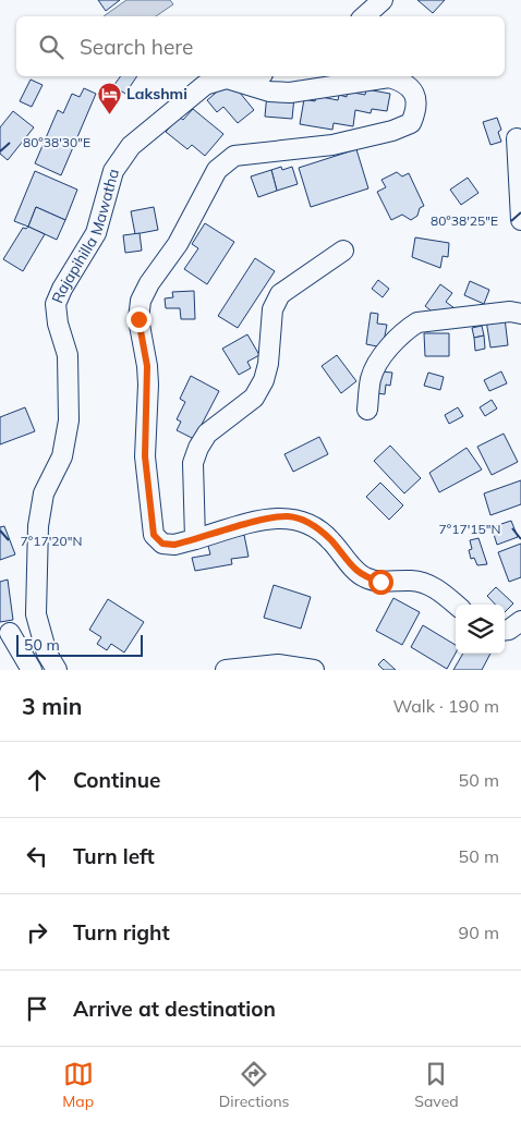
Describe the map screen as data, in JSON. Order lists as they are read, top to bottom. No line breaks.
{"streets":{"street":["Rajapihilla Mawatha"]},"places":{"hotel":["Lakshmi"]},"scale_bar":"50 m","page":{"search":"Search here","scale":"50 m","heading":["3 min","Walk · 190 m"],"list":[["Continue","50 m"],["Turn left","50 m"],["Turn right","90 m"],"Arrive at destination"],"nav":["Map","Directions","Saved"]},"coordinates":["80°38'30\"E","80°38'25\"E","7°17'15\"N","7°17'20\"N"]}
